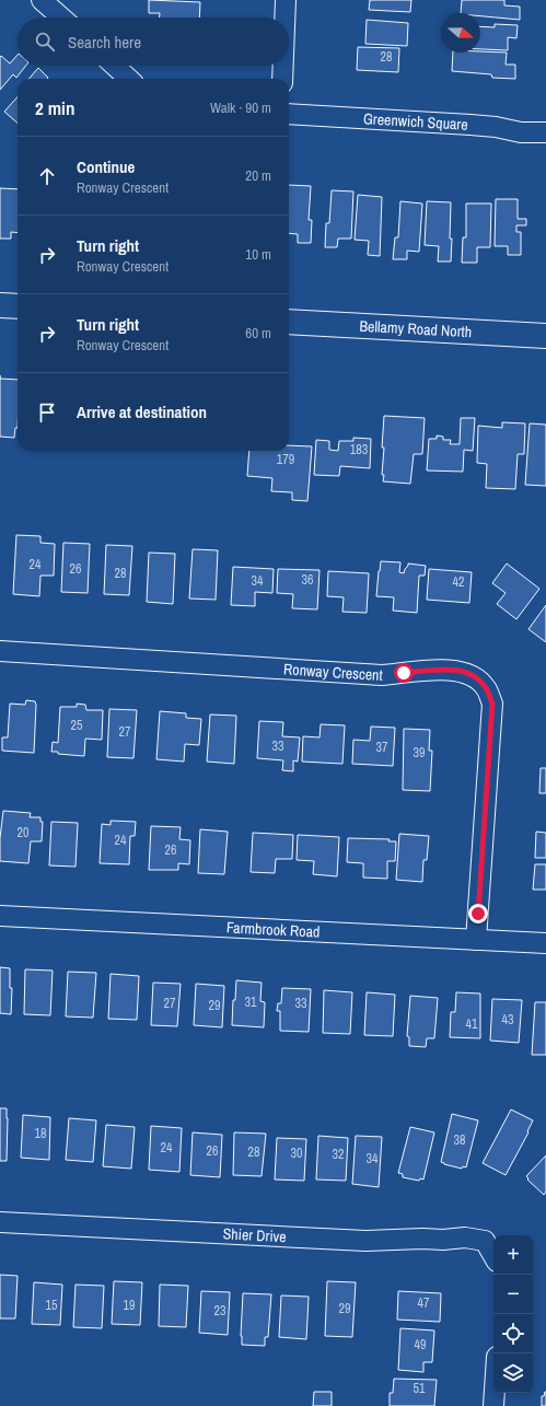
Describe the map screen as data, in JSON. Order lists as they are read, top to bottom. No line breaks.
{"streets":{"street":["Greenwich Square","Bellamy Road North","Ronway Crescent","Farmbrook Road","Shier Drive"]},"crossings":[["Ronway Crescent","Farmbrook Road"]],"house_numbers":["28","183","179","24","26","28","36","34","42","25","27","33","37","39","20","24","26","31","27","33","29","43","41","18","38","24","26","28","30","32","34","47","15","19","29","23","49","51"],"north":"right","page":{"search":"Search here","heading":["2 min","Walk · 90 m"],"list":[["Continue","Ronway Crescent","20 m"],["Turn right","Ronway Crescent","10 m"],["Turn right","Ronway Crescent","60 m"],"Arrive at destination"],"map_buttons":["+","−"]}}
